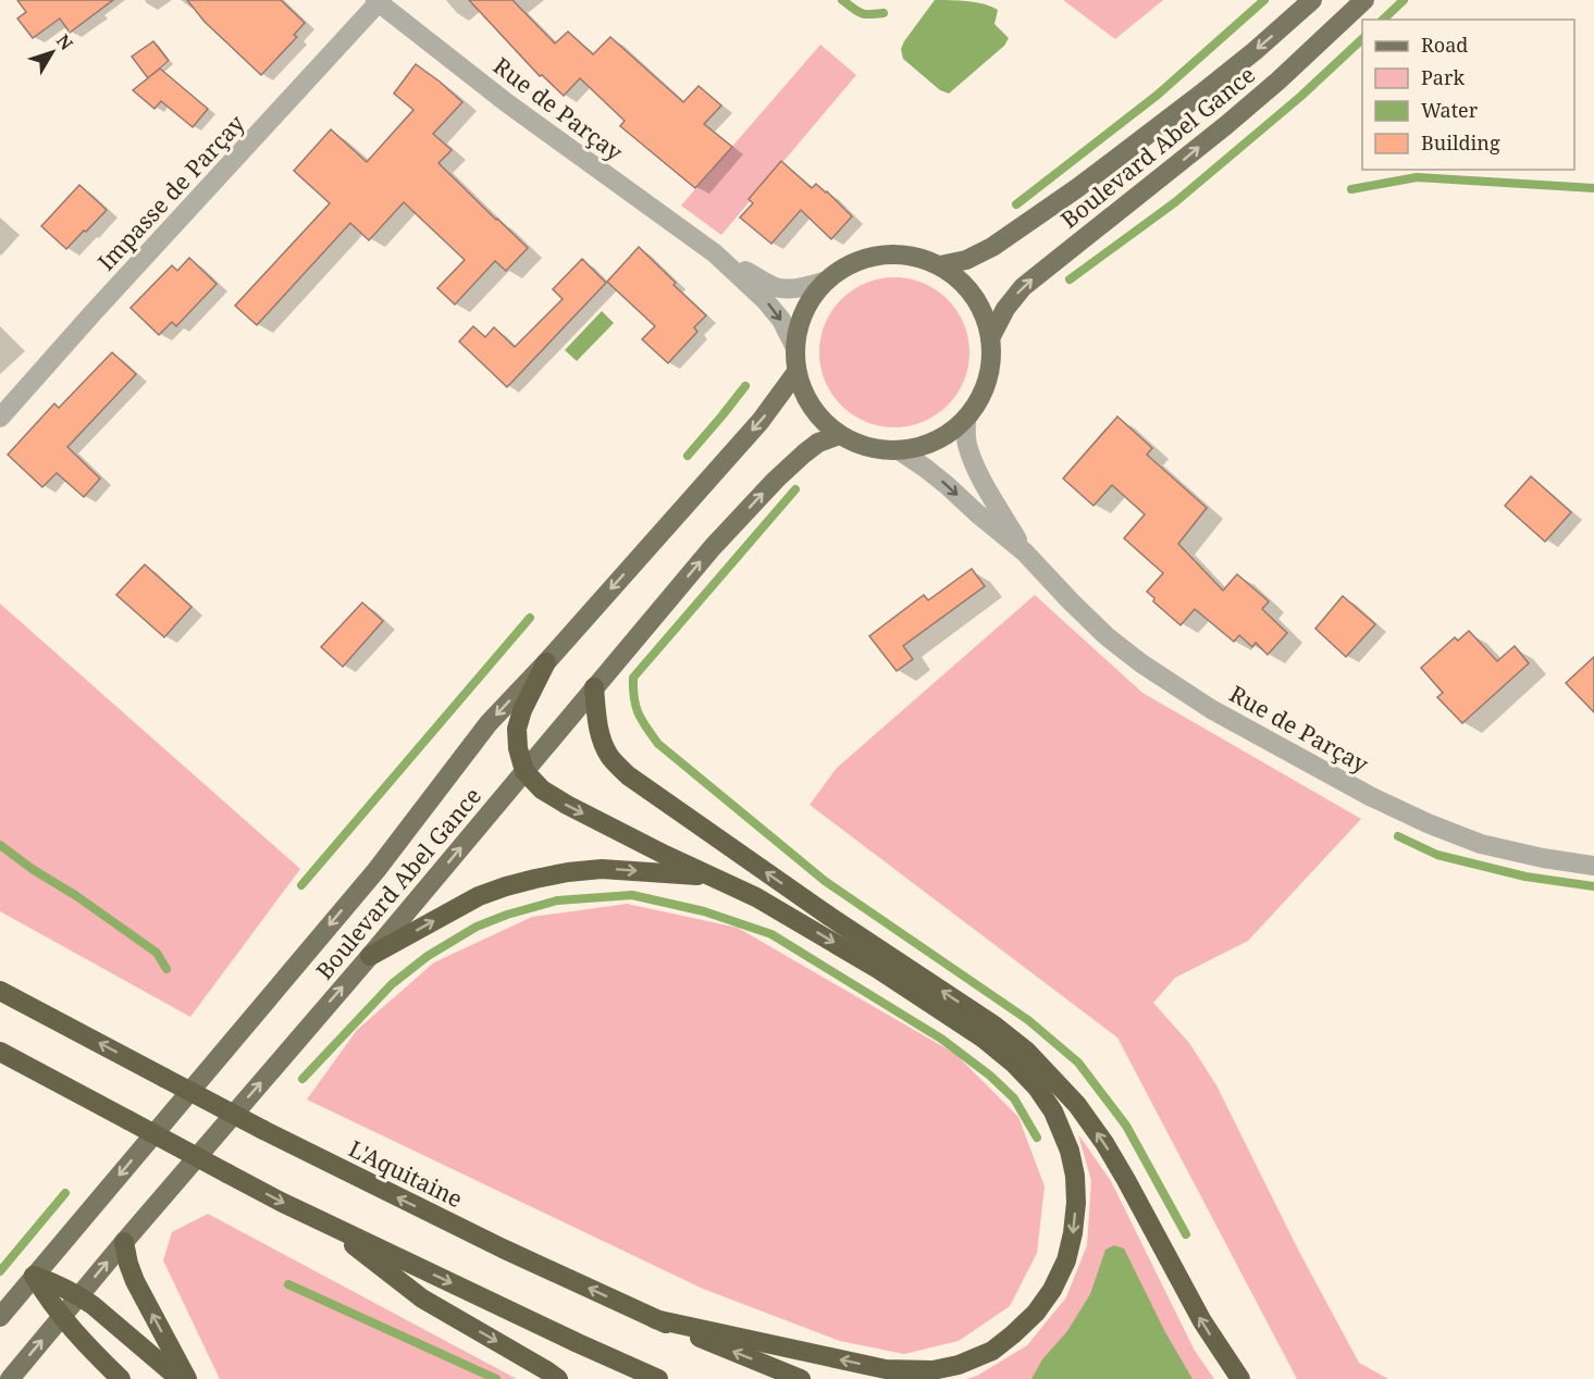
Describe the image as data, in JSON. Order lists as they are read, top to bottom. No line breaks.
{"streets":{"highway":["L'Aquitaine"],"main road":["Boulevard Abel Gance"],"street":["Rue de Parçay","Impasse de Parçay"]},"crossings":[["Rue de Parçay","Boulevard Abel Gance"],["Rue de Parçay","Impasse de Parçay"]],"legend":["Road","Park","Water","Building"],"north":"top right"}
